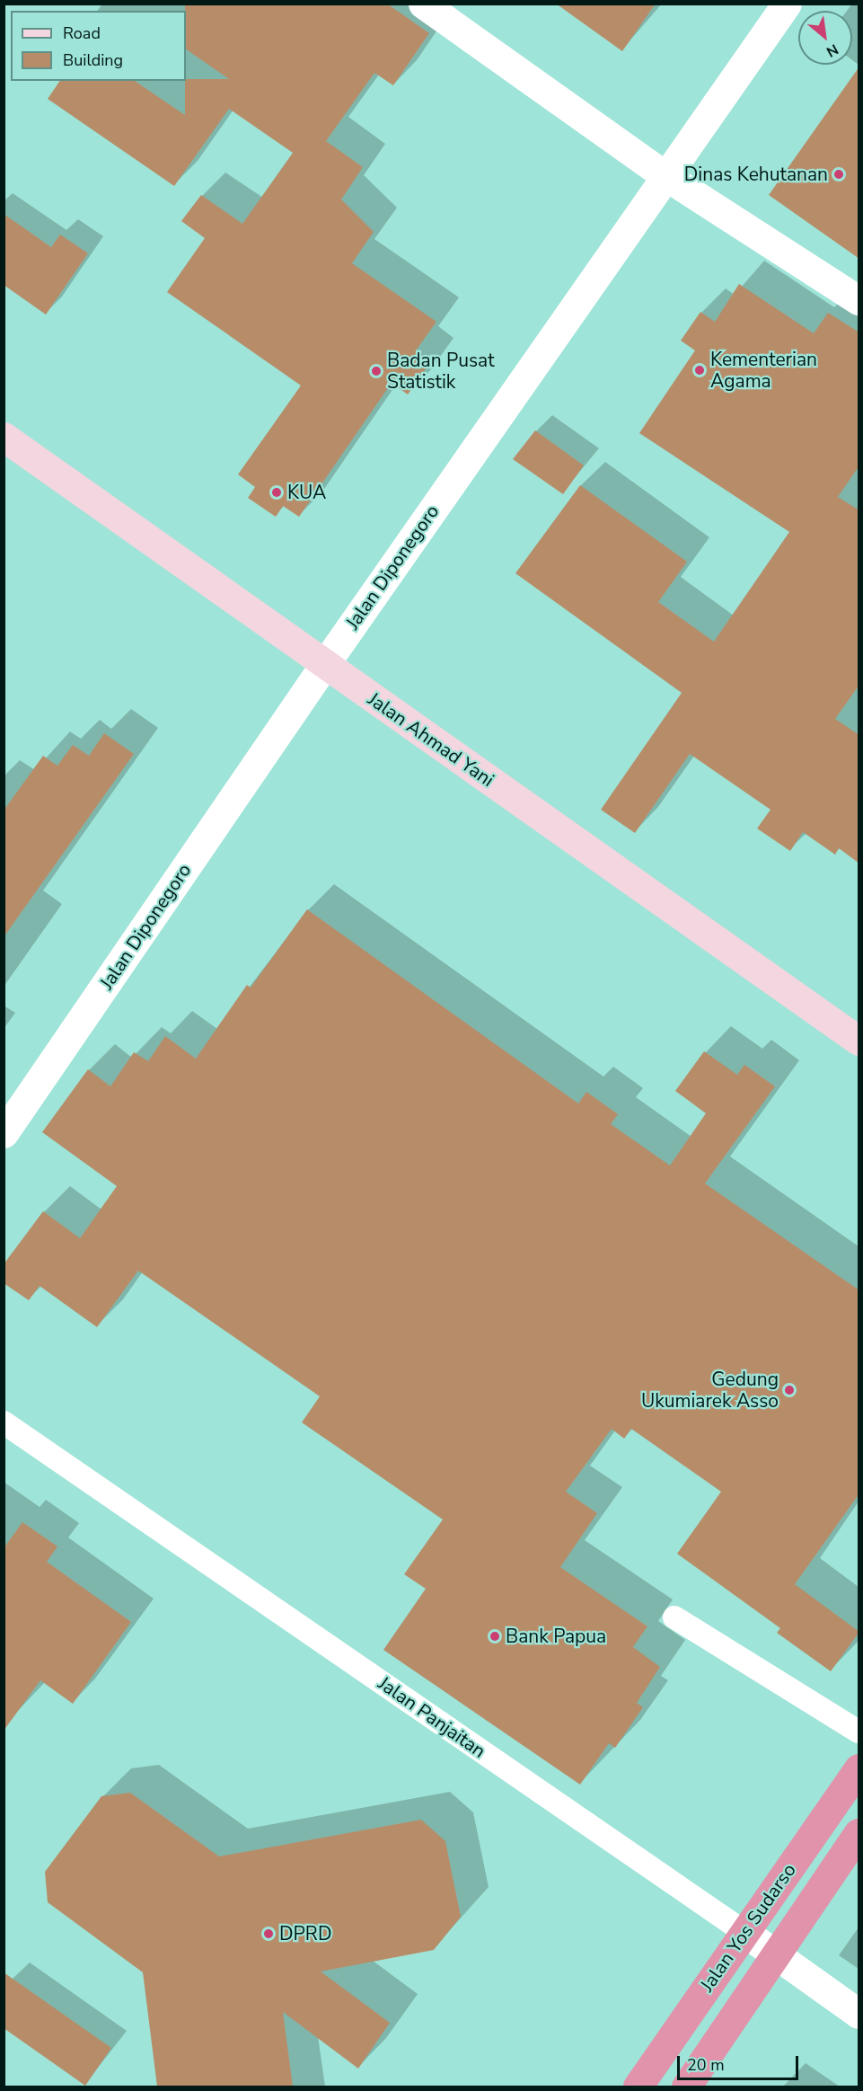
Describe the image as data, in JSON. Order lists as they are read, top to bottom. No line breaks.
{"streets":{"highway":["Jalan Yos Sudarso"],"main road":["Jalan Ahmad Yani"],"street":["Jalan Diponegoro","Jalan Panjaitan"]},"crossings":[["Jalan Diponegoro","Jalan Ahmad Yani"],["Jalan Panjaitan","Jalan Yos Sudarso"]],"places":["Dinas Kehutanan","Kementerian Agama","Badan Pusat Statistik","KUA","Gedung Ukumiarek Asso","Bank Papua","DPRD"],"legend":["Road","Building"],"scale_bar":"20 m","north":"bottom right"}
